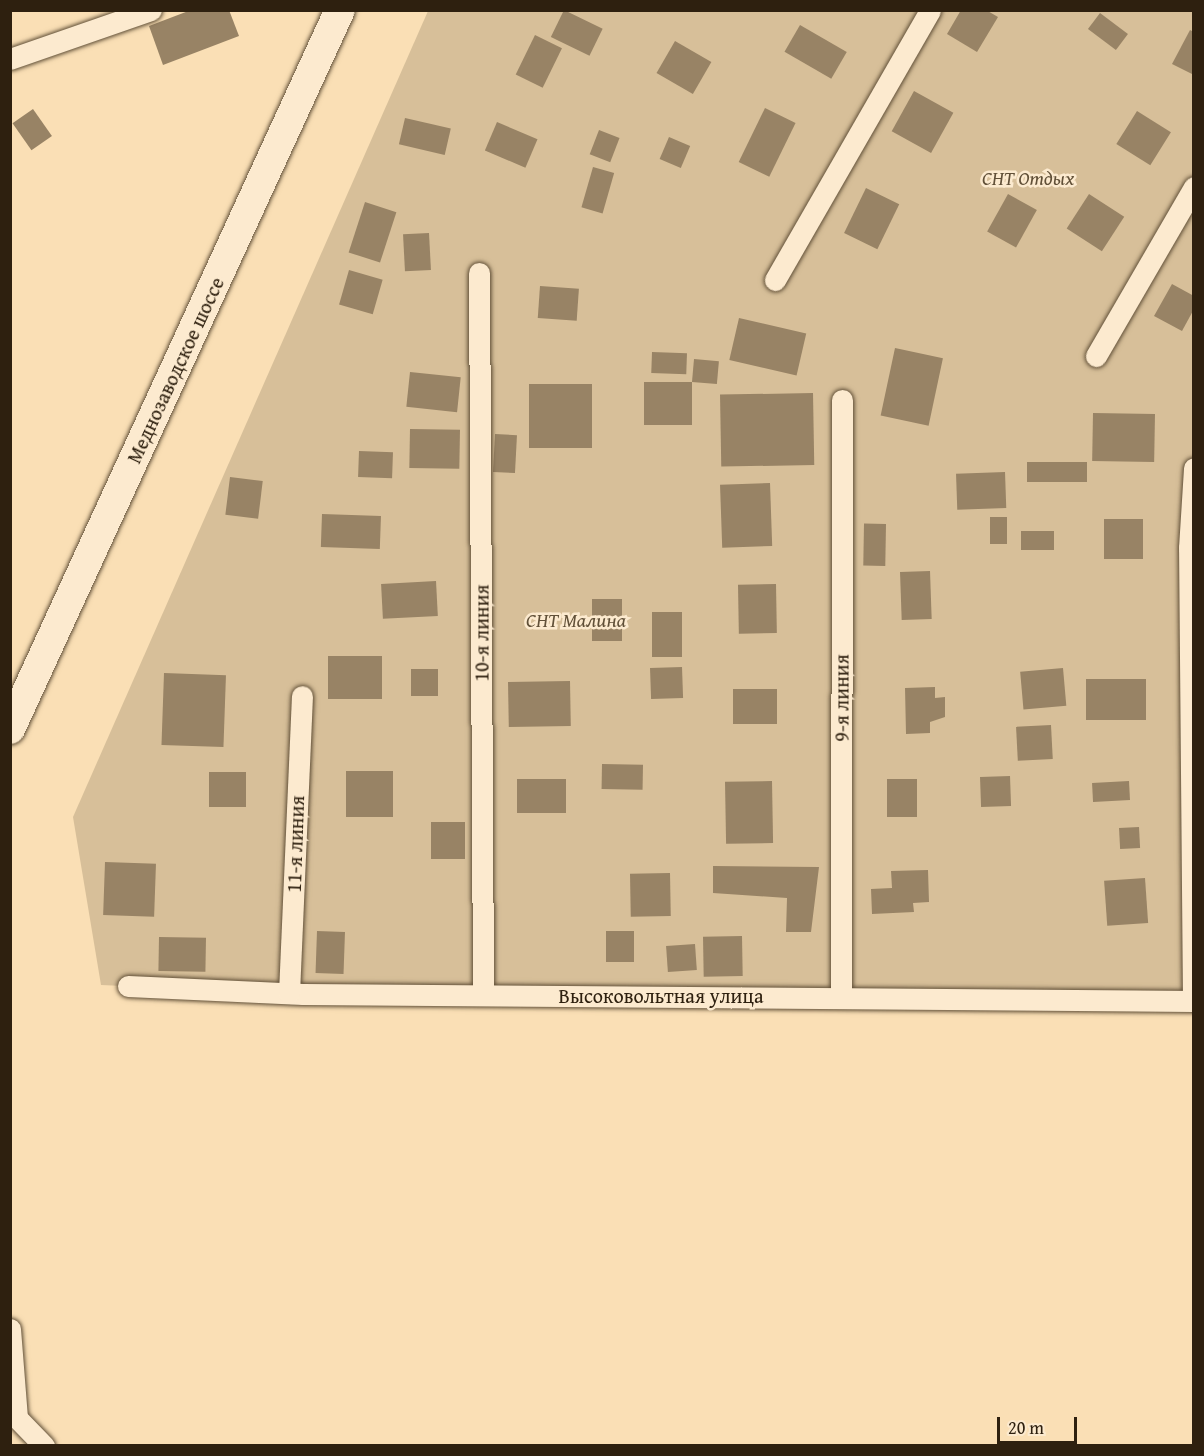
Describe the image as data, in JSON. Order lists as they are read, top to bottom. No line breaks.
{"streets":{"main road":["Меднозаводское шоссе"],"street":["10-я линия","9-я линия","11-я линия","Высоковольтная улица"]},"crossings":[["10-я линия","Высоковольтная улица"],["9-я линия","Высоковольтная улица"],["11-я линия","Высоковольтная улица"]],"parks":["СНТ Отдых","СНТ Малина"],"scale_bar":"20 m"}
